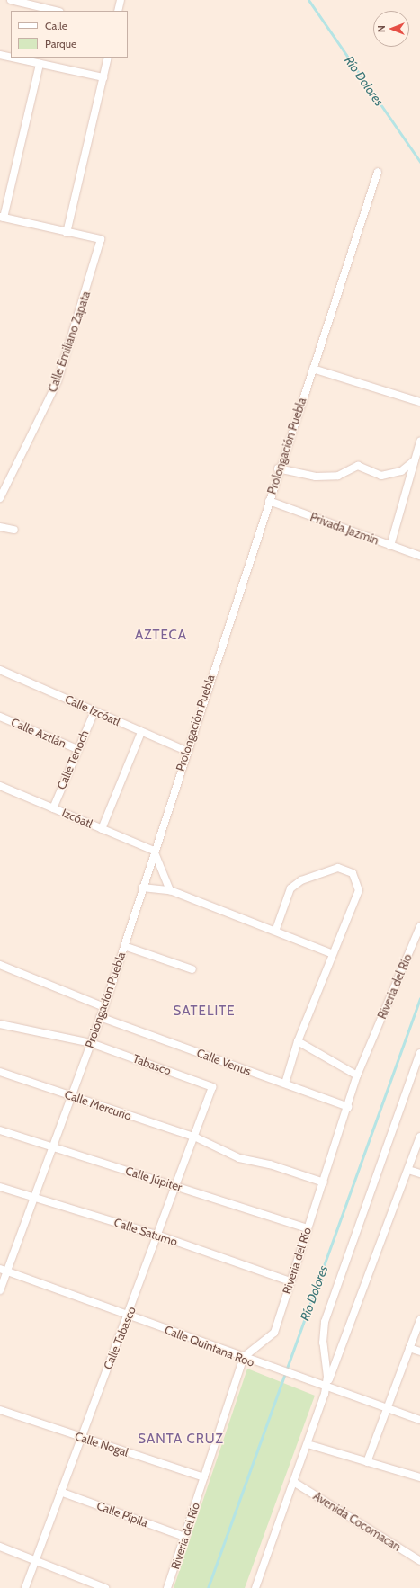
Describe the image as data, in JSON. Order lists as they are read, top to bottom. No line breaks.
{"streets":{"street":["Calle Emiliano Zapata","Prolongación Puebla","Privada Jazmín","Calle Izcóatl","Calle Aztlán","Calle Tenoch","Izcóatl","Riveria del Río","Calle Venus","Tabasco","Calle Mercurio","Calle Júpiter","Calle Saturno","Calle Tabasco","Calle Quintana Roo","Calle Nogal","Calle Pípila","Avenida Cocomacan"]},"crossings":[["Prolongación Puebla","Privada Jazmín"],["Prolongación Puebla","Calle Izcóatl"],["Prolongación Puebla","Izcóatl"],["Prolongación Puebla","Calle Venus"],["Prolongación Puebla","Tabasco"],["Prolongación Puebla","Calle Mercurio"],["Prolongación Puebla","Calle Júpiter"],["Prolongación Puebla","Calle Saturno"],["Prolongación Puebla","Calle Quintana Roo"],["Calle Izcóatl","Calle Tenoch"],["Calle Aztlán","Calle Tenoch"],["Calle Tenoch","Izcóatl"],["Riveria del Río","Calle Venus"],["Riveria del Río","Calle Mercurio"],["Riveria del Río","Calle Júpiter"],["Riveria del Río","Calle Saturno"],["Riveria del Río","Calle Quintana Roo"],["Riveria del Río","Calle Nogal"],["Riveria del Río","Calle Pípila"],["Tabasco","Calle Tabasco"],["Calle Mercurio","Calle Tabasco"],["Calle Júpiter","Calle Tabasco"],["Calle Saturno","Calle Tabasco"],["Calle Tabasco","Calle Quintana Roo"],["Calle Tabasco","Calle Nogal"],["Calle Tabasco","Calle Pípila"]],"districts":["AZTECA","SATELITE","SANTA CRUZ"],"water":["Río Dolores"],"legend":["Calle","Parque"],"north":"left"}
